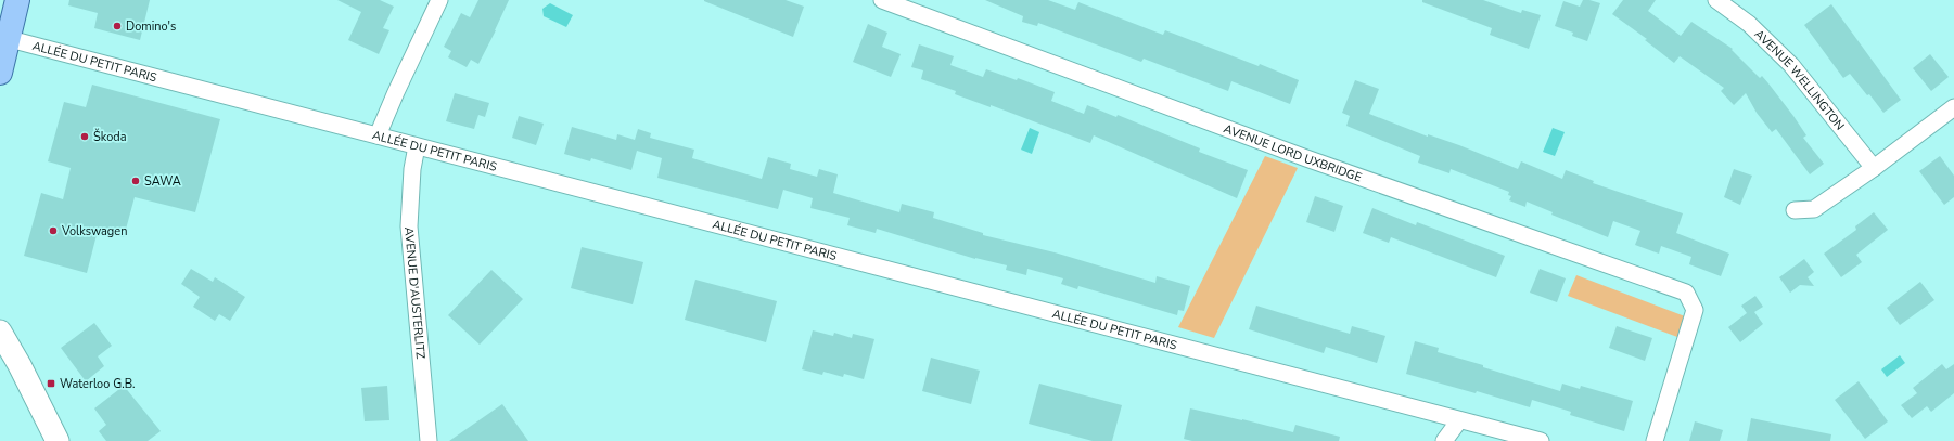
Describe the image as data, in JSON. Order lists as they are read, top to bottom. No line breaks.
{"streets":{"street":["ALLÉE DU PETIT PARIS","AVENUE WELLINGTON","AVENUE LORD UXBRIDGE","AVENUE D'AUSTERLITZ"]},"crossings":[["ALLÉE DU PETIT PARIS","AVENUE D'AUSTERLITZ"]],"places":{"other":["Domino's","Škoda","SAWA","Volkswagen"],"transit":["Waterloo G.B."]}}
